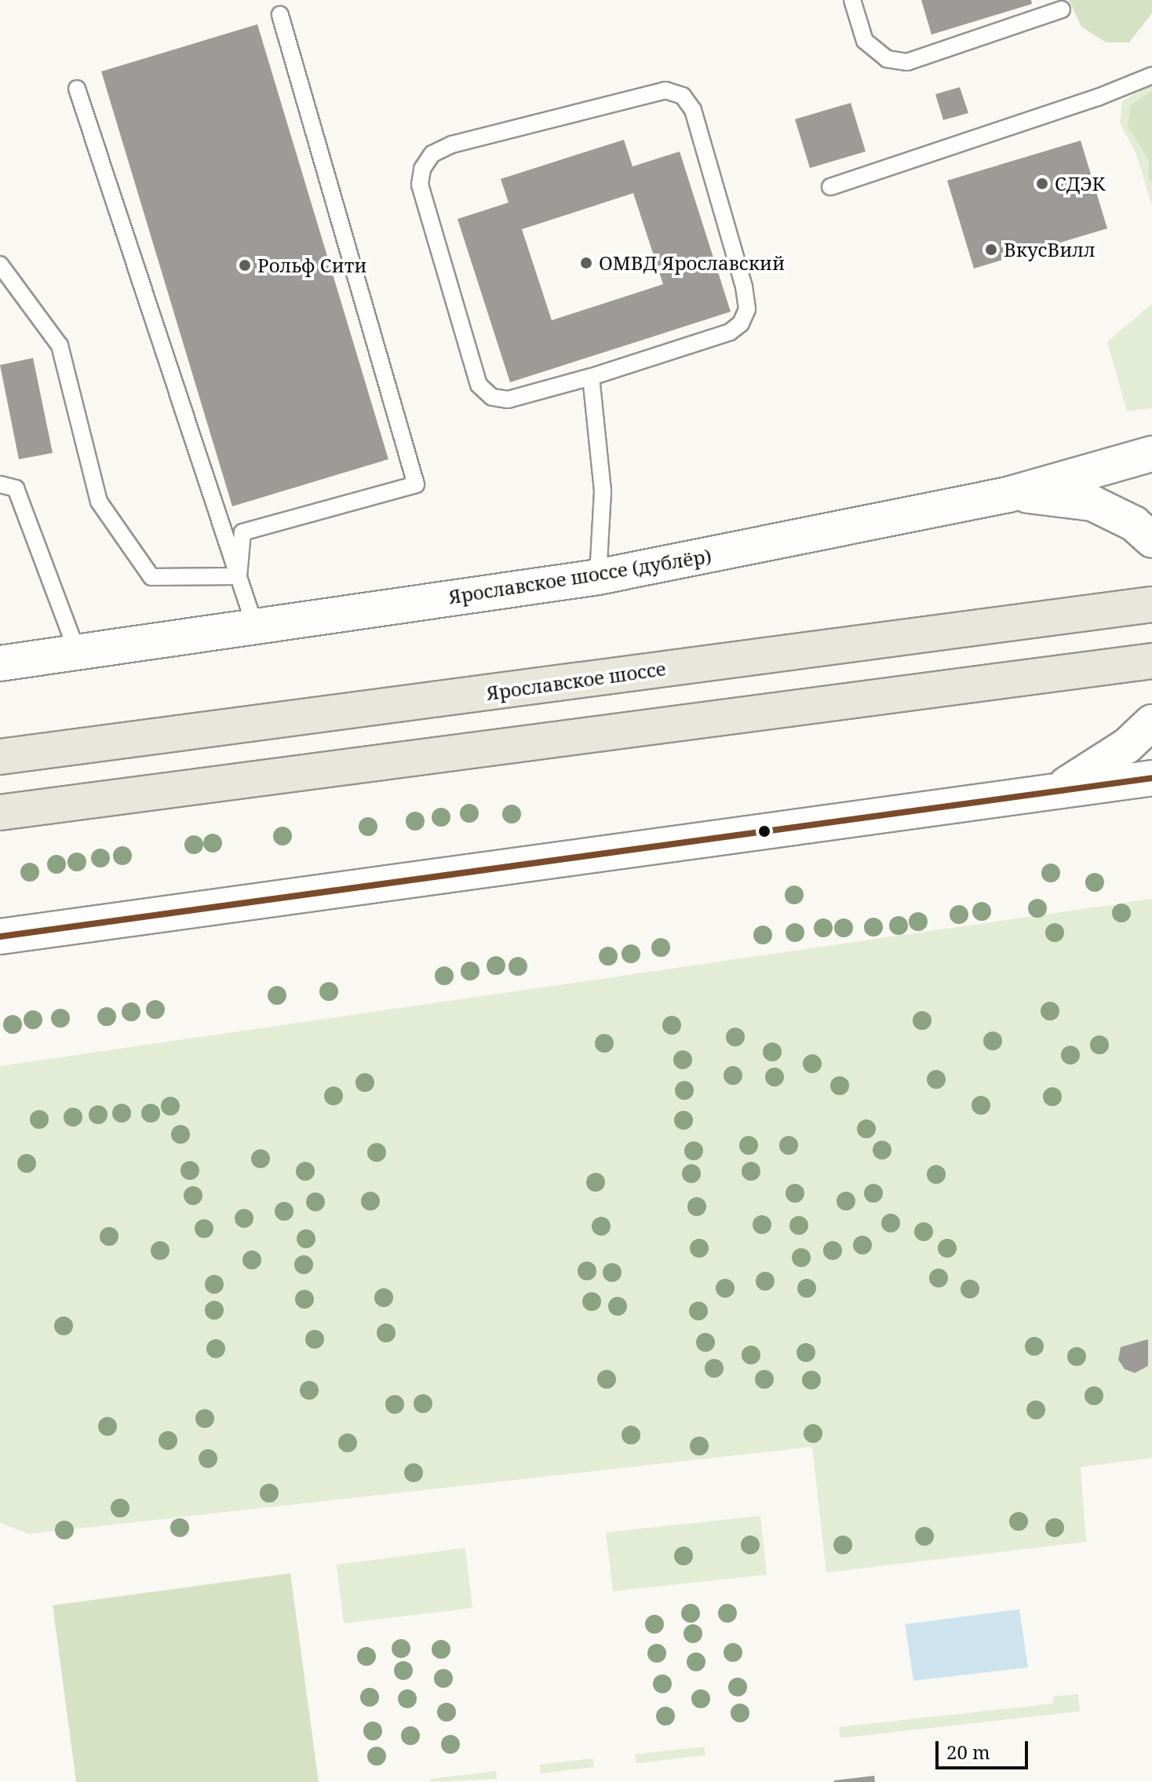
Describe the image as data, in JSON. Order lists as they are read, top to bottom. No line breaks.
{"streets":{"main road":["Ярославское шоссе"],"street":["Ярославское шоссе (дублёр)"]},"places":["СДЭК","ВкусВилл","ОМВД Ярославский","Рольф Сити"],"scale_bar":"20 m"}
